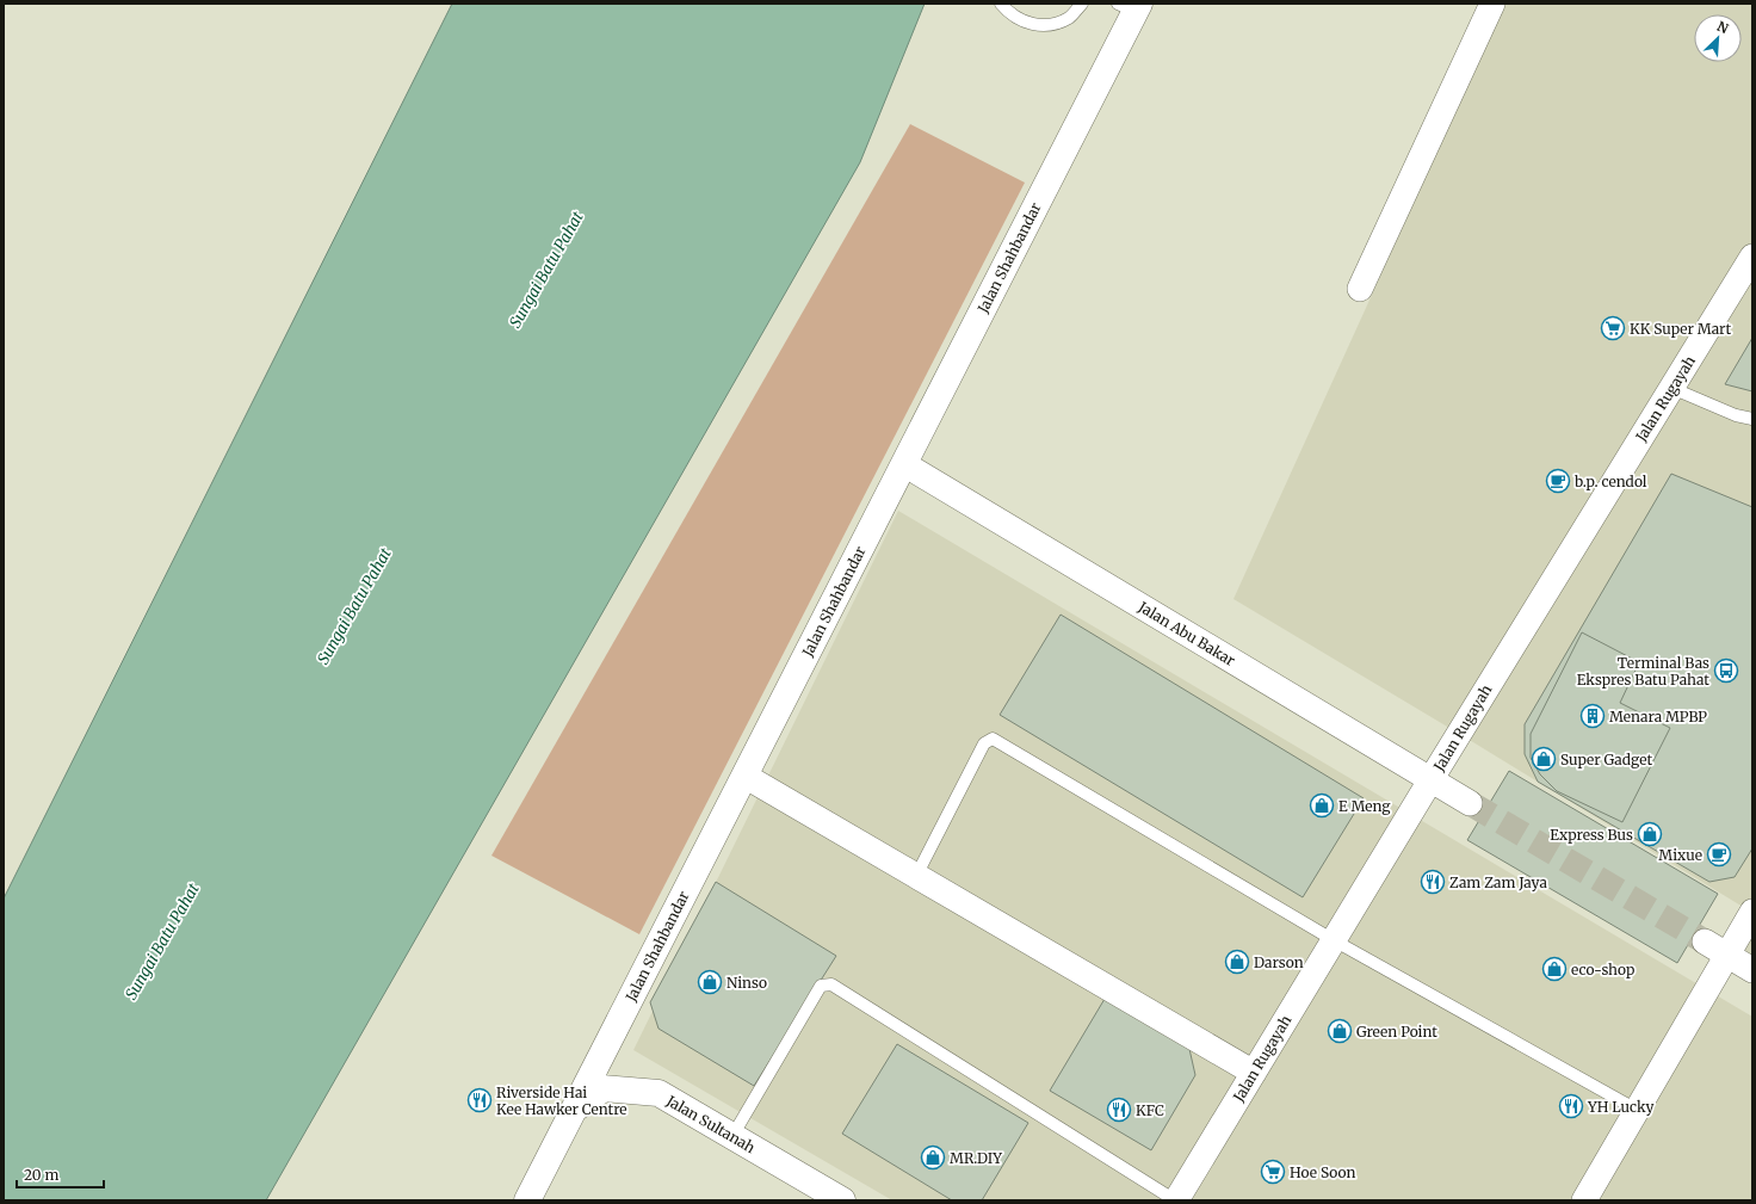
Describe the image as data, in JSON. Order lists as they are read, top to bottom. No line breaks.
{"streets":{"street":["Jalan Shahbandar","Jalan Rugayah","Jalan Abu Bakar","Jalan Sultanah"]},"crossings":[["Jalan Shahbandar","Jalan Abu Bakar"],["Jalan Shahbandar","Jalan Sultanah"],["Jalan Rugayah","Jalan Abu Bakar"]],"water":["Sungai Batu Pahat"],"places":{"supermarket":["KK Super Mart","Hoe Soon"],"cafe":["b.p. cendol","Mixue"],"bus stop":["Terminal Bas Ekspres Batu Pahat"],"building":["Menara MPBP"],"shop":["Super Gadget","E Meng","Express Bus","Darson","eco-shop","Ninso","Green Point","MR.DIY"],"restaurant":["Zam Zam Jaya","Riverside Hai Kee Hawker Centre","YH Lucky","KFC"]},"scale_bar":"20 m","north":"top right"}
